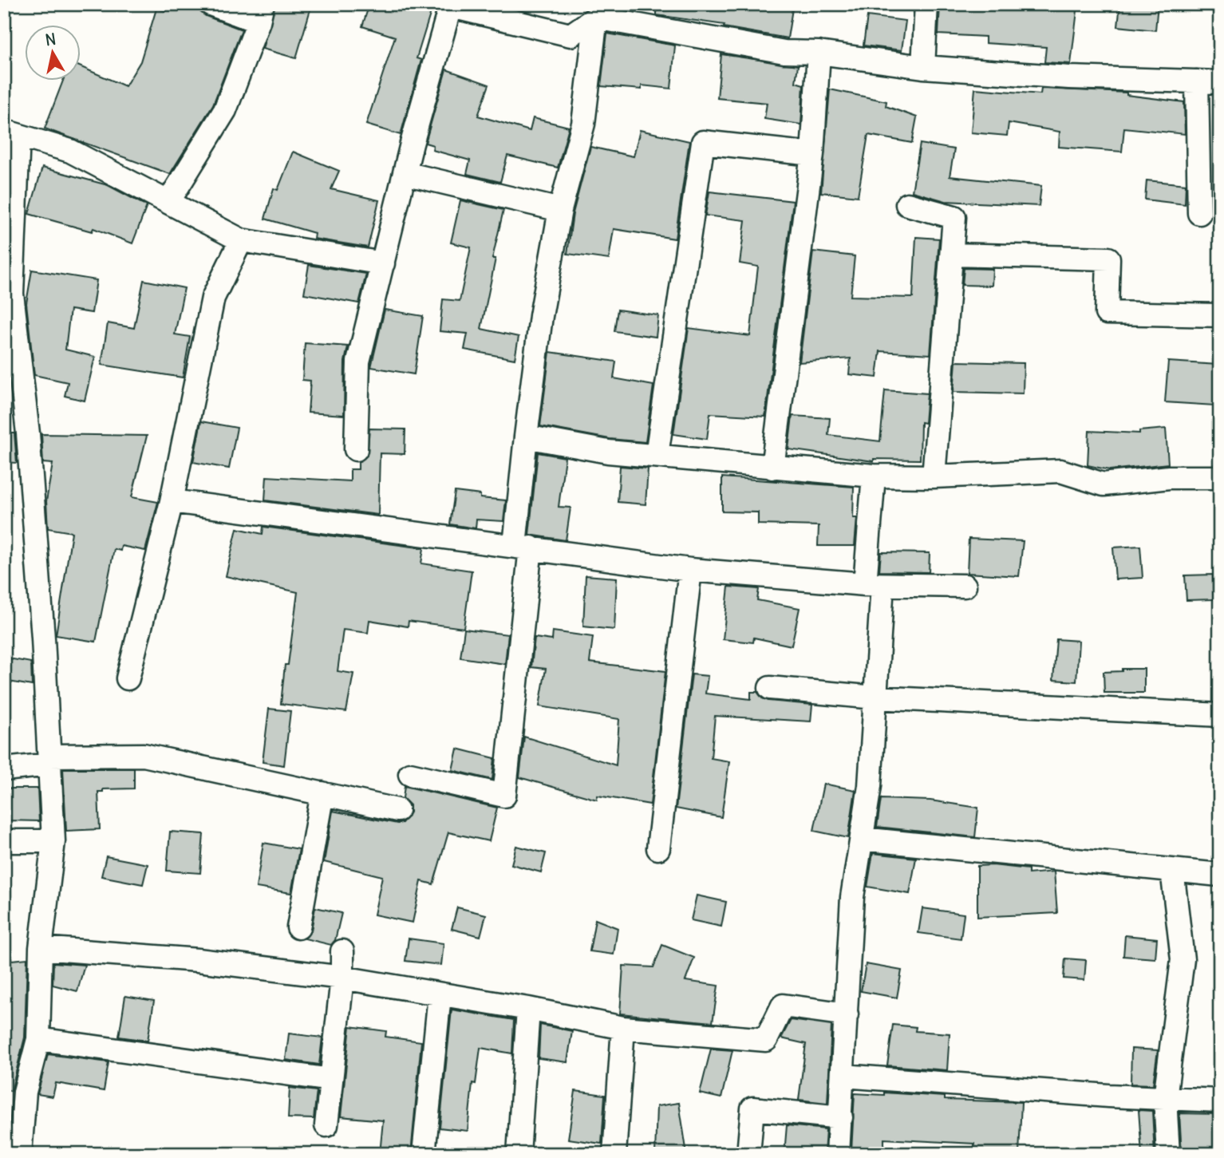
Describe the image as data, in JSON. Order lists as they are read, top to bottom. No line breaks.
{"north":"top"}
